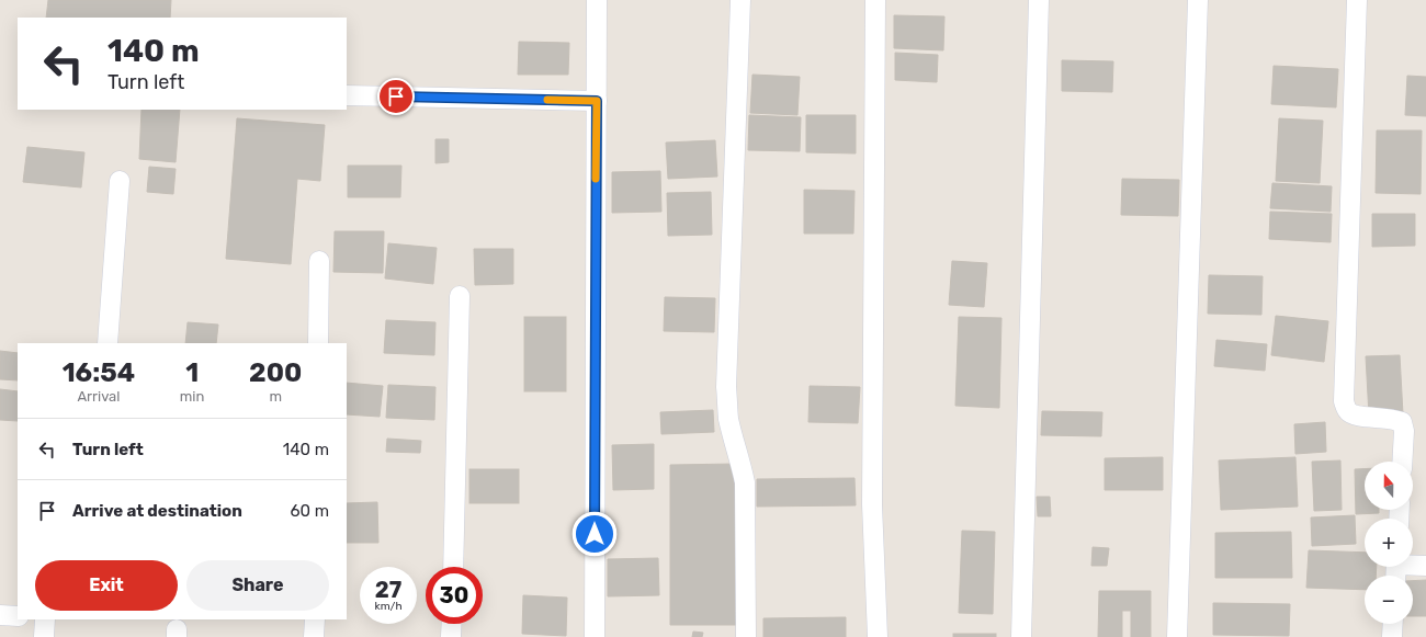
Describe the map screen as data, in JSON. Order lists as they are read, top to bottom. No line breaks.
{"north":"top","page":{"turn":["140 m","Turn left"],"eta":["16:54","Arrival","1","min","200","m"],"list":[{"name":"Turn left","value":"140 m"},{"name":"Arrive at destination","value":"60 m"}],"map_buttons":["+","−"],"buttons":["Exit","Share"],"speed":"27 km/h","limit":"30"}}
